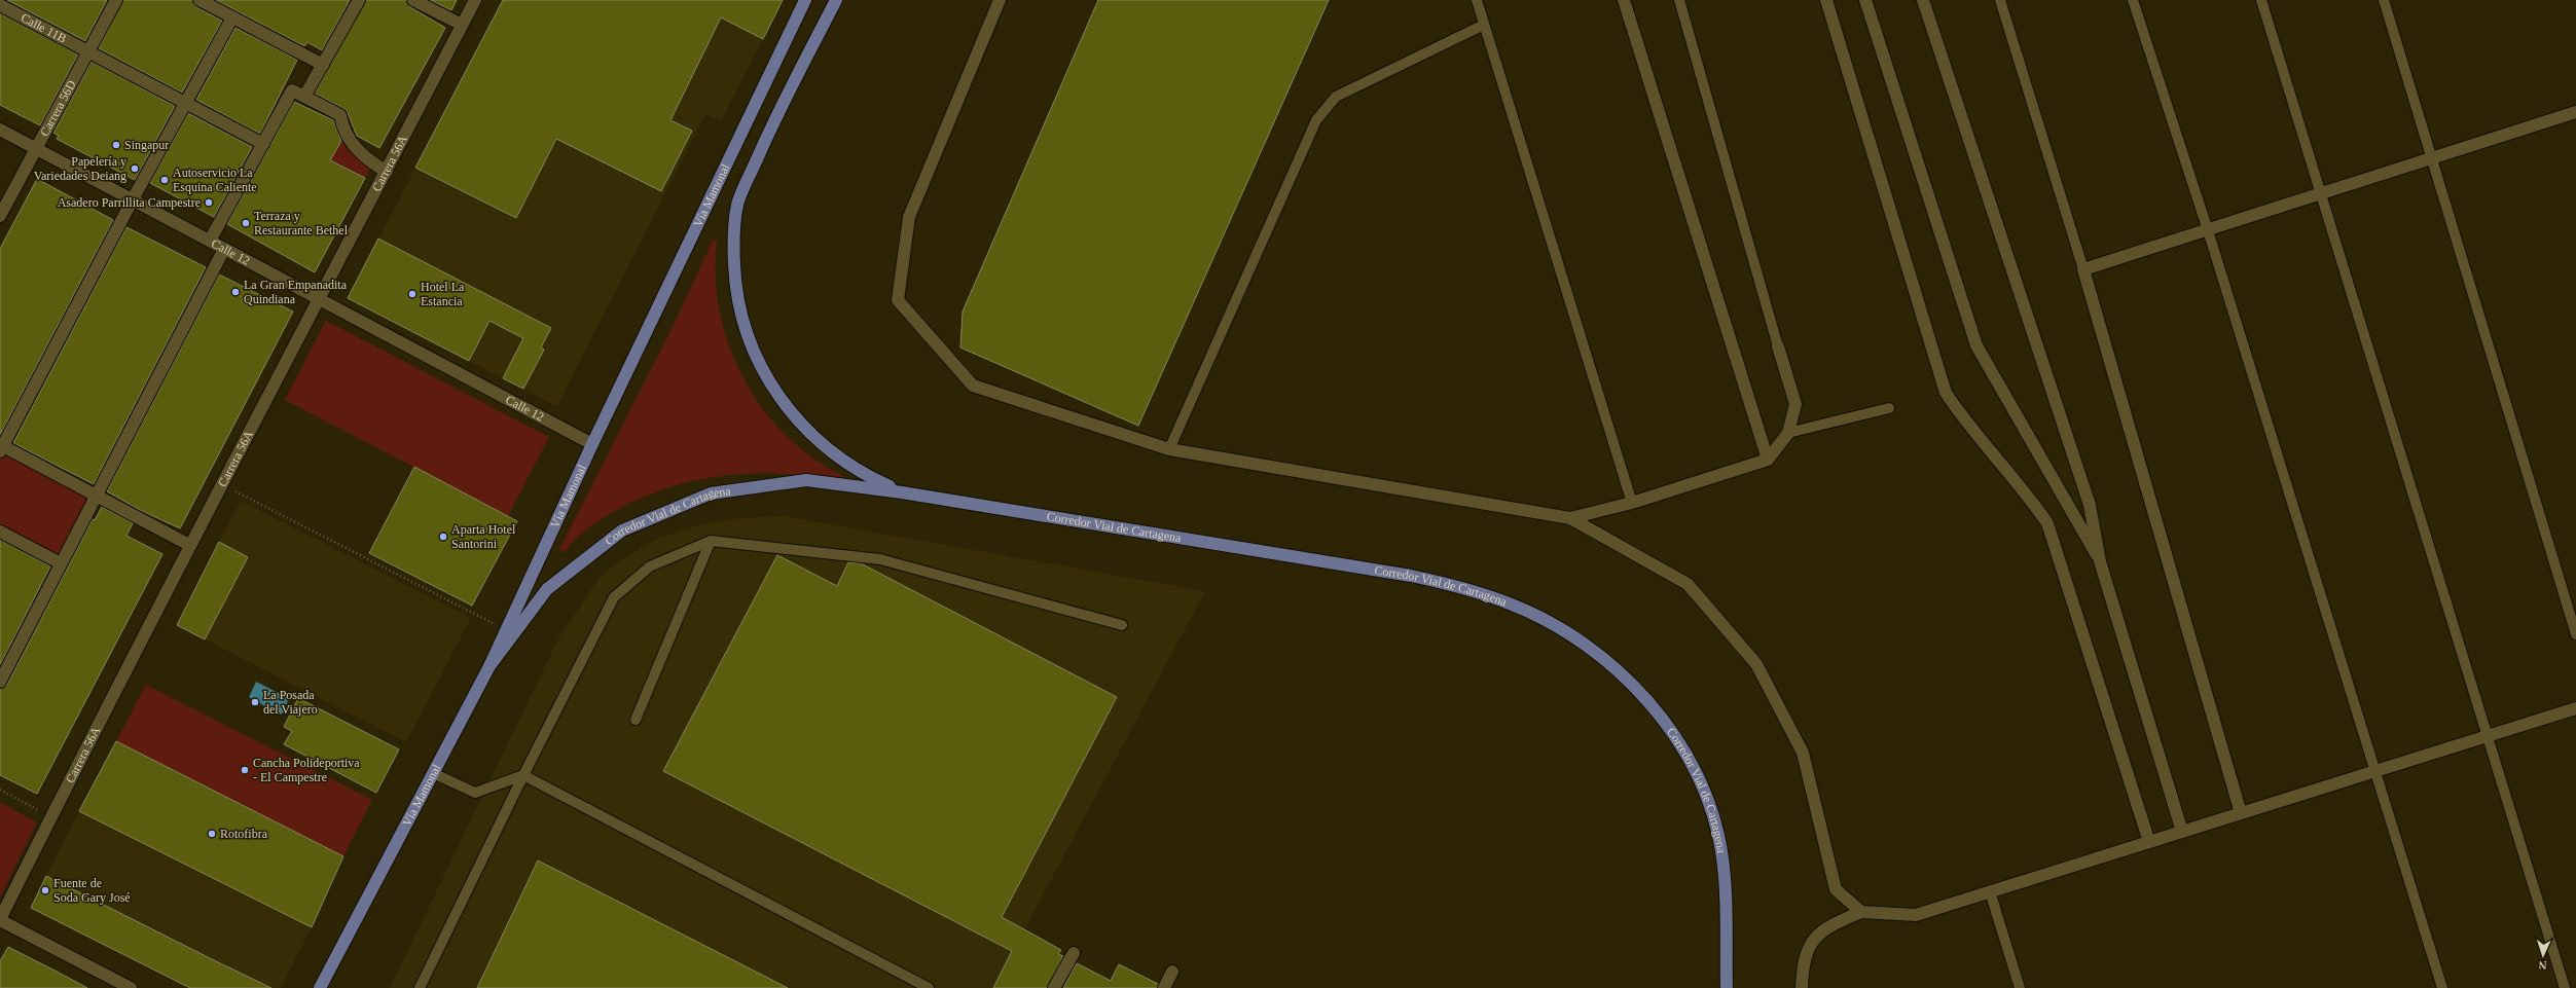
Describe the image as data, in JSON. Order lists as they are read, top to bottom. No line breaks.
{"streets":{"main road":["Vía Mamonal","Corredor Vial de Cartagena"],"street":["Calle 11B","Carrera 56D","Carrera 56A","Calle 12"]},"crossings":[["Calle 11B","Carrera 56D"],["Carrera 56D","Calle 12"],["Carrera 56A","Calle 12"],["Vía Mamonal","Calle 12"],["Vía Mamonal","Corredor Vial de Cartagena"]],"places":["Singapur","Papelería y Variedades Deiang","Autoservicio La Esquina Caliente","Asadero Parrillita Campestre","Terraza y Restaurante Bethel","La Gran Empanadita Quindiana","Hotel La Estancia","Aparta Hotel Santorini","La Posada del Viajero","Cancha Polideportiva - El Campestre","Rotofibra","Fuente de Soda Gary José"],"north":"bottom"}
